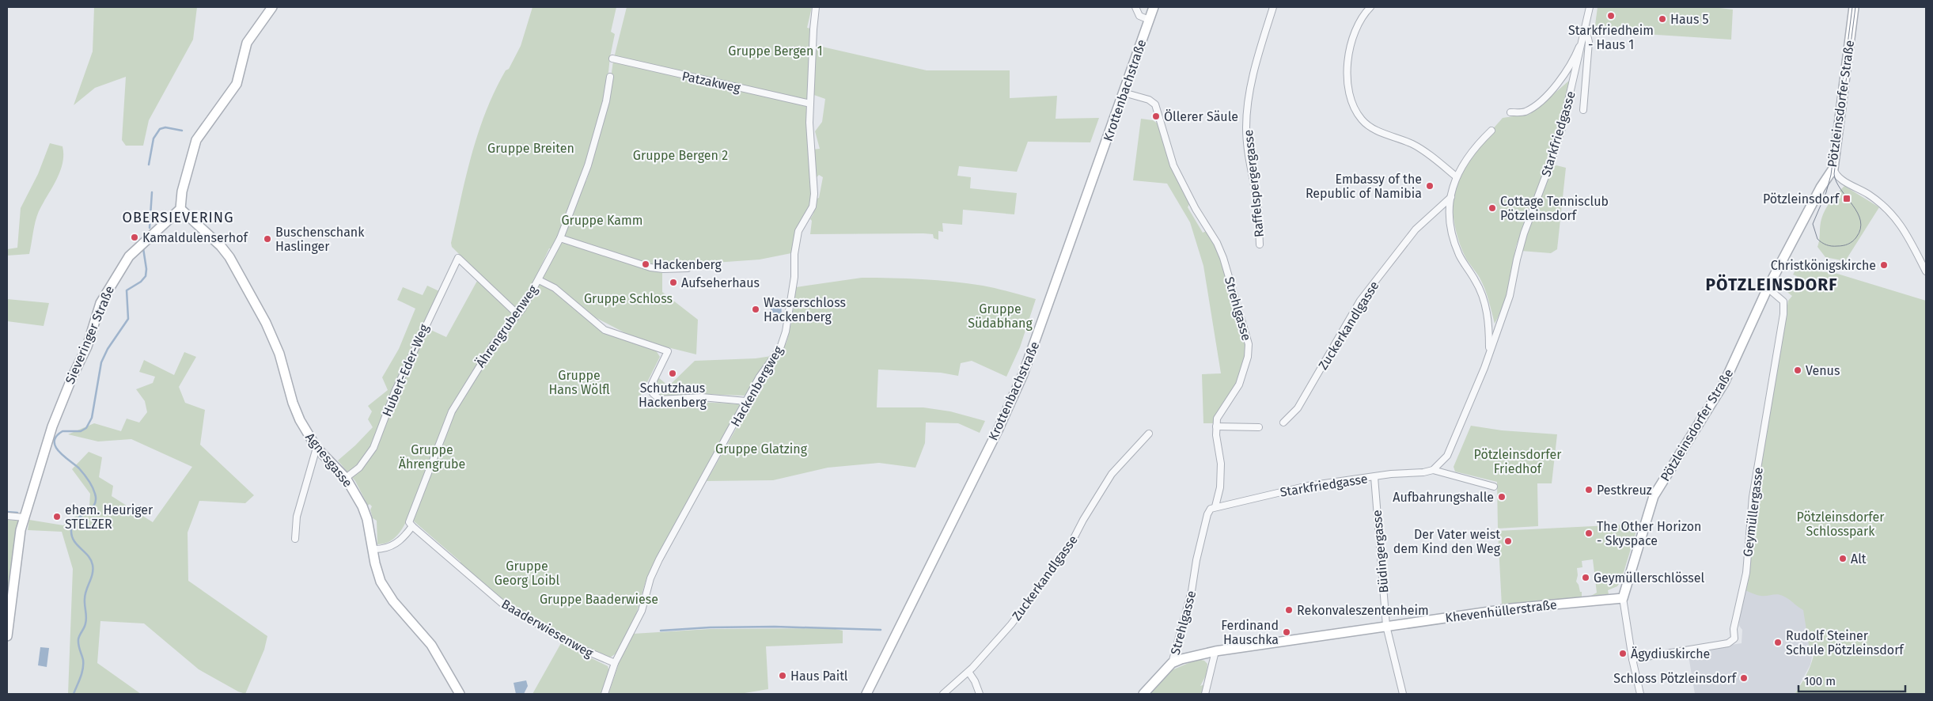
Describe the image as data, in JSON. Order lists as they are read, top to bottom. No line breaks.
{"streets":{"street":["Patzakweg","Krottenbachstraße","Pötzleinsdorfer Straße","Starkfriedgasse","Raffelspergergasse","Strehlgasse","Zuckerkandlgasse","Ährengrubenweg","Sieveringer Straße","Hubert-Eder-Weg","Hackenbergweg","Agnesgasse","Geymüllergasse","Büdingergasse","Khevenhüllerstraße","Baaderwiesenweg"]},"crossings":[["Patzakweg","Hackenbergweg"],["Krottenbachstraße","Strehlgasse"],["Pötzleinsdorfer Straße","Geymüllergasse"],["Pötzleinsdorfer Straße","Khevenhüllerstraße"],["Starkfriedgasse","Strehlgasse"],["Starkfriedgasse","Zuckerkandlgasse"],["Starkfriedgasse","Büdingergasse"],["Strehlgasse","Khevenhüllerstraße"],["Ährengrubenweg","Hubert-Eder-Weg"],["Ährengrubenweg","Baaderwiesenweg"],["Sieveringer Straße","Agnesgasse"],["Hubert-Eder-Weg","Agnesgasse"],["Hackenbergweg","Baaderwiesenweg"],["Büdingergasse","Khevenhüllerstraße"]],"districts":["OBERSIEVERING","PÖTZLEINSDORF"],"parks":["Gruppe Bergen 1","Gruppe Breiten","Gruppe Bergen 2","Gruppe Kamm","Gruppe Schloss","Gruppe Südabhang","Gruppe Hans Wölfl","Gruppe Glatzing","Gruppe Ährengrube","Pötzleinsdorfer Friedhof","Pötzleinsdorfer Schlosspark","Gruppe Georg Loibl","Gruppe Baaderwiese"],"places":{"other":["Starkfriedheim - Haus 1","Haus 5","Öllerer Säule","Embassy of the Republic of Namibia","Cottage Tennisclub Pötzleinsdorf","Kamaldulenserhof","Buschenschank Haslinger","Hackenberg","Christkönigskirche","Aufseherhaus","Wasserschloss Hackenberg","Venus","Schutzhaus Hackenberg","Pestkreuz","Aufbahrungshalle","ehem. Heuriger STELZER","The Other Horizon - Skyspace","Der Vater weist dem Kind den Weg","Alt","Geymüllerschlössel","Rekonvaleszentenheim","Ferdinand Hauschka","Rudolf Steiner Schule Pötzleinsdorf","Ägydiuskirche","Haus Paitl","Schloss Pötzleinsdorf"],"transit":["Pötzleinsdorf"]},"scale_bar":"100 m"}
